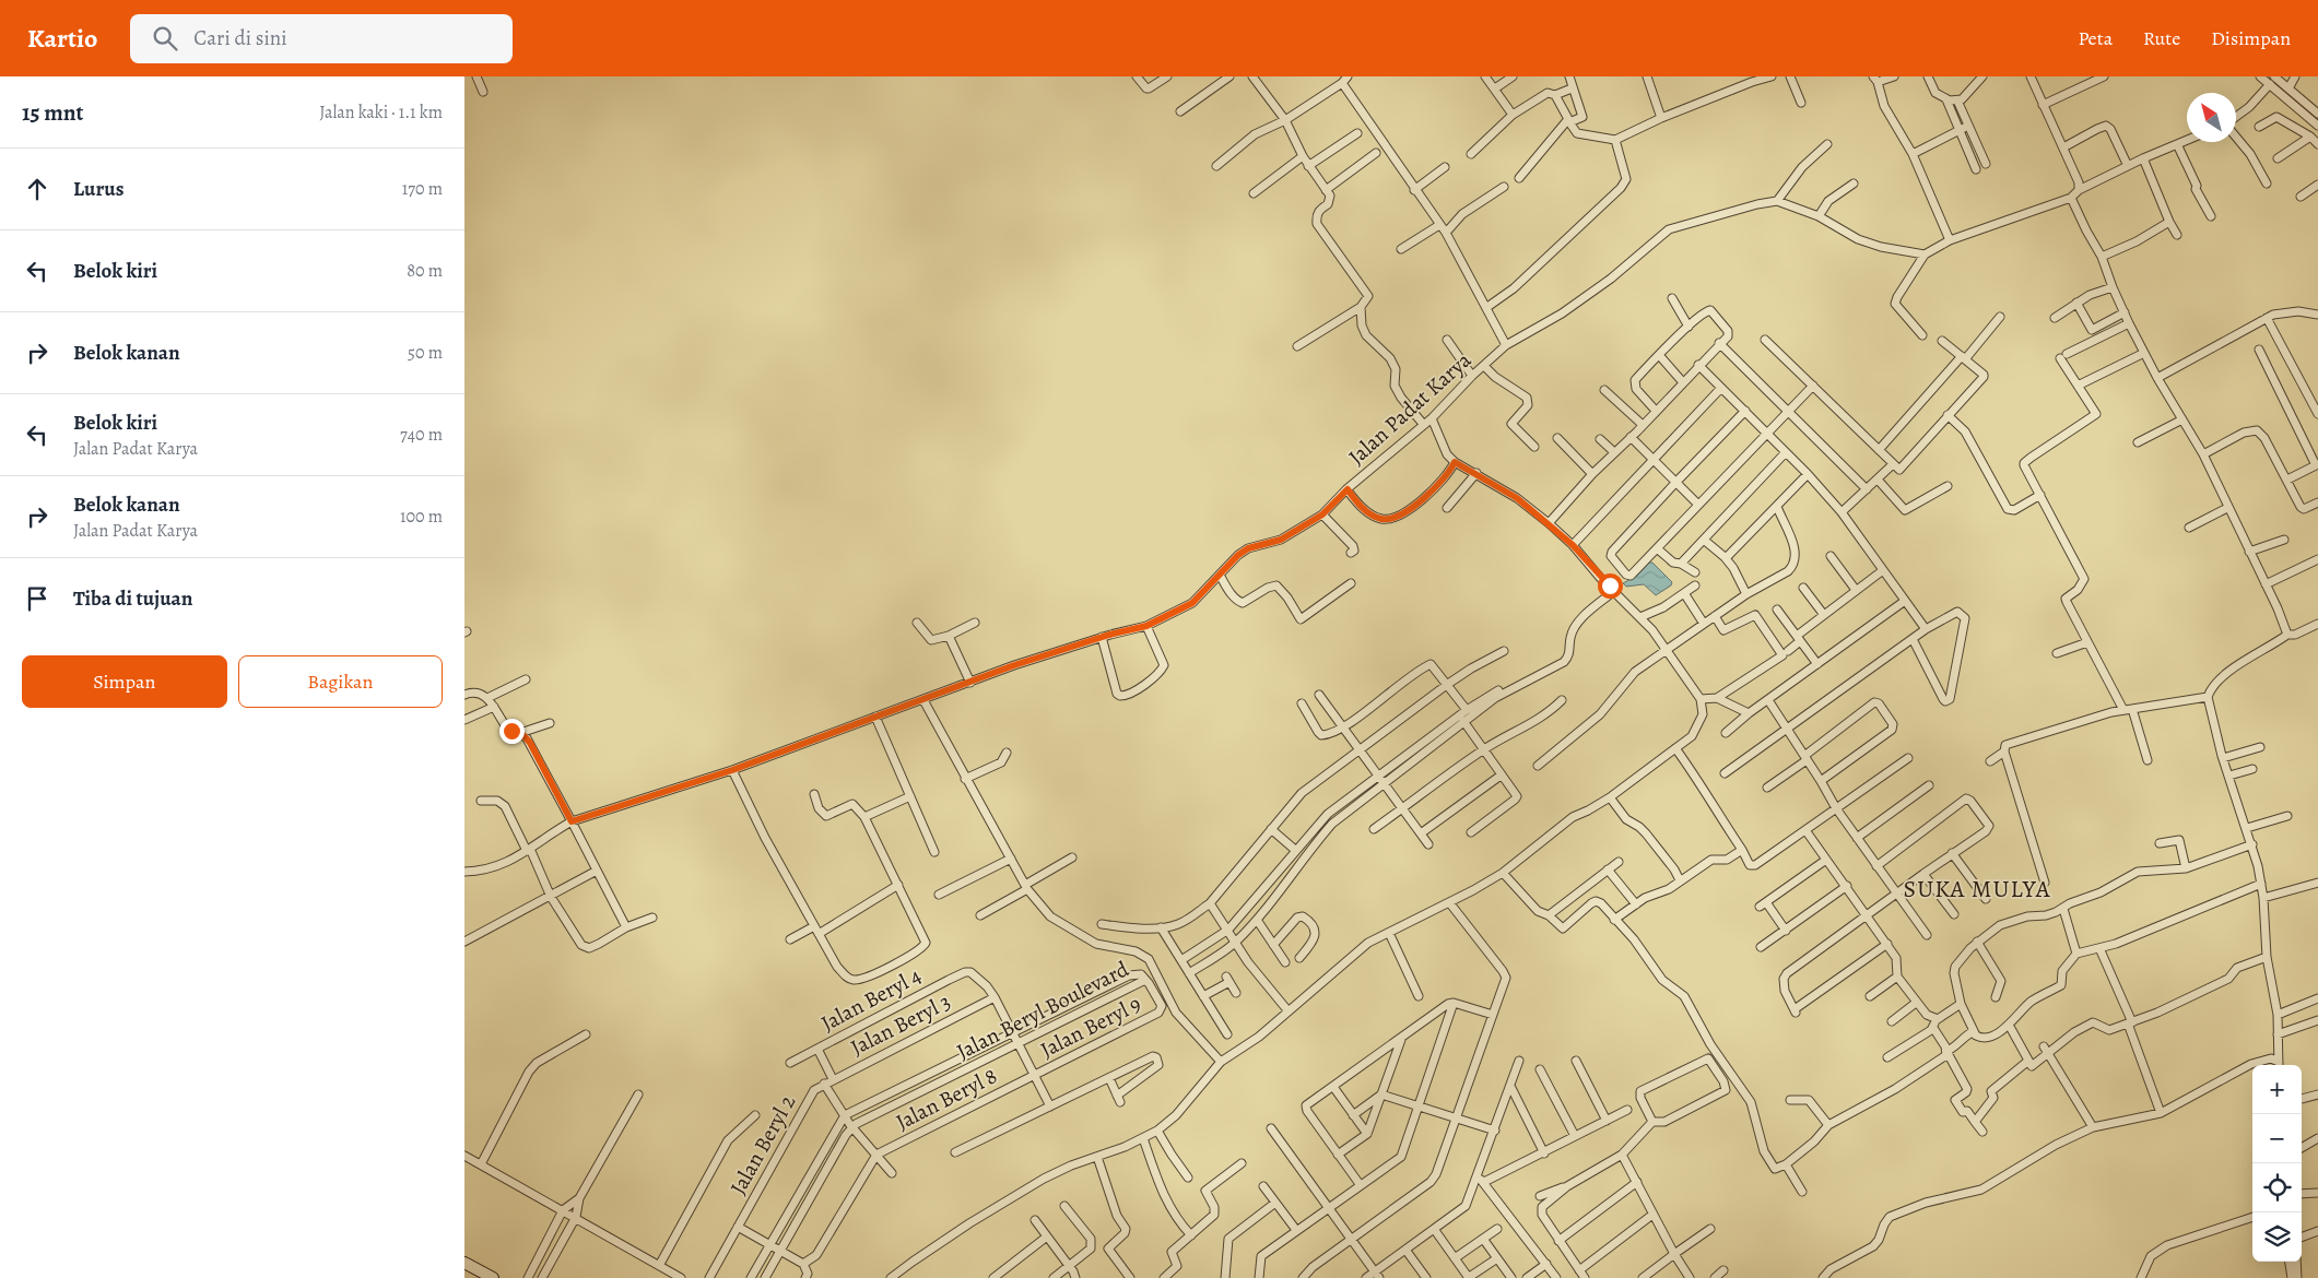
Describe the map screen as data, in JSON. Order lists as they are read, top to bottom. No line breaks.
{"streets":{"street":["Jalan Padat Karya","Jalan Beryl 4","Jalan Beryl Boulevard","Jalan Beryl 3","Jalan Beryl 9","Jalan Beryl 8","Jalan Beryl 2"]},"crossings":[["Jalan Beryl 4","Jalan Beryl 3"],["Jalan Beryl Boulevard","Jalan Beryl 9"],["Jalan Beryl 3","Jalan Beryl 2"],["Jalan Beryl 9","Jalan Beryl 8"]],"districts":["SUKA MULYA"],"north":"top left","page":{"header":"Kartio","search":"Cari di sini","nav":["Peta","Rute","Disimpan"],"heading":["15 mnt","Jalan kaki · 1.1 km"],"list":[["Lurus","170 m"],["Belok kiri","80 m"],["Belok kanan","50 m"],["Belok kiri","Jalan Padat Karya","740 m"],["Belok kanan","Jalan Padat Karya","100 m"],"Tiba di tujuan"],"buttons":["Simpan","Bagikan"],"map_buttons":["+","−"]}}
